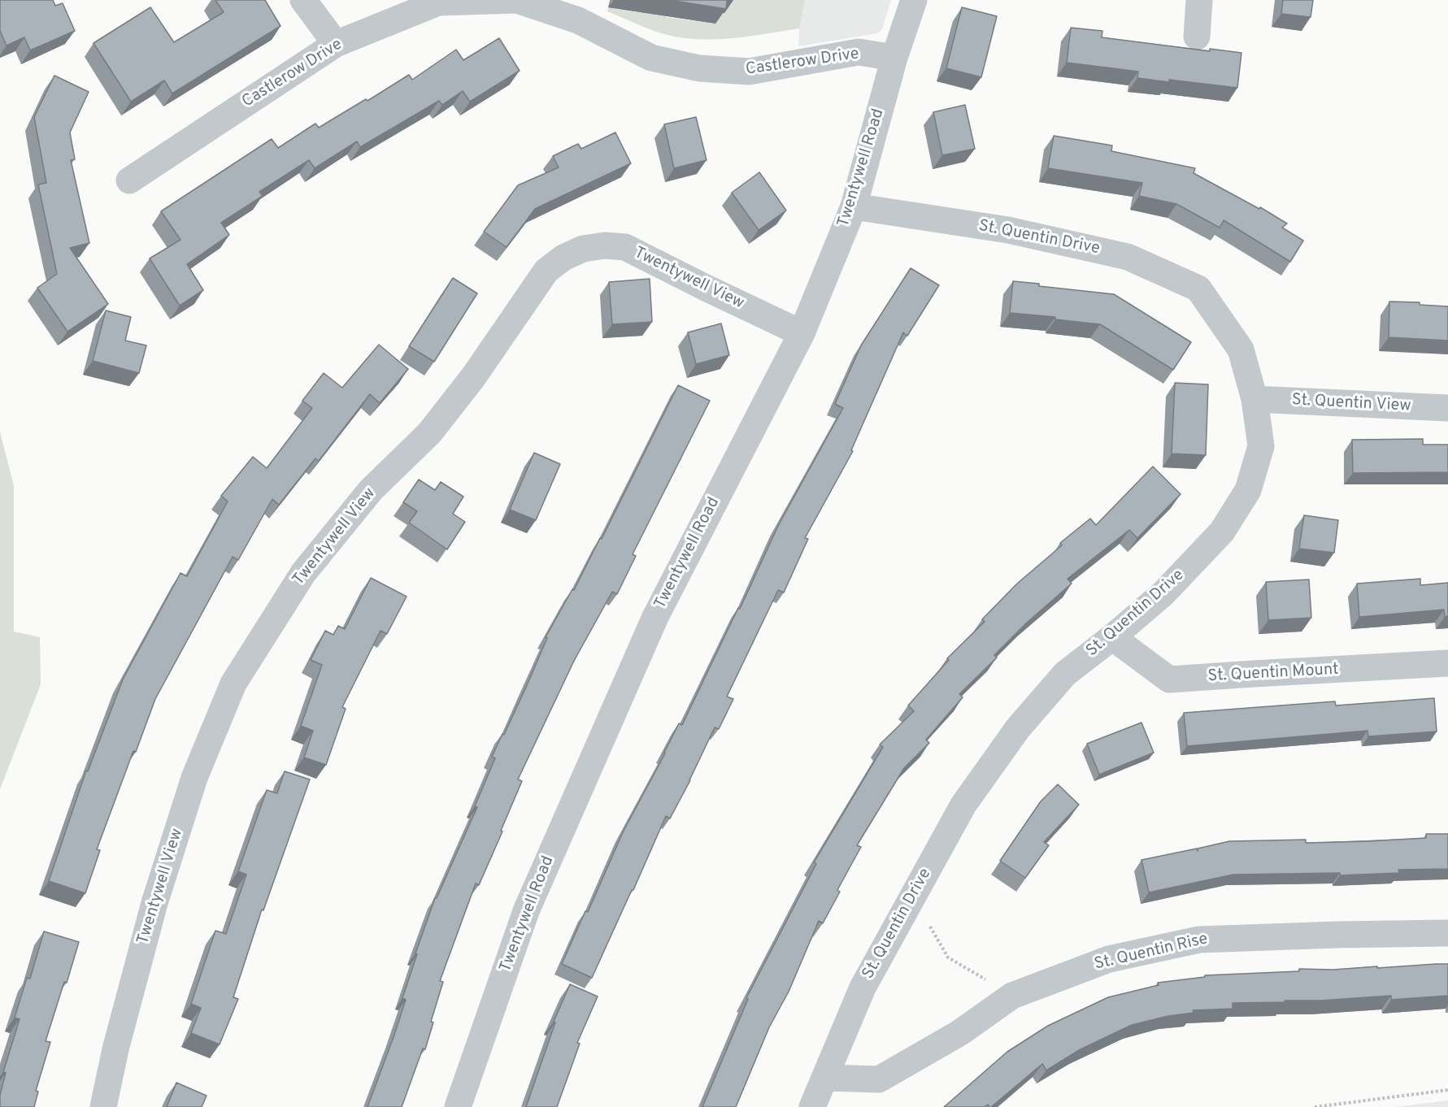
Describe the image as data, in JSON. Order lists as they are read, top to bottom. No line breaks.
{"streets":{"street":["Castlerow Drive","Twentywell Road","St. Quentin Drive","Twentywell View","St. Quentin View","St. Quentin Mount","St. Quentin Rise"]},"crossings":[["Castlerow Drive","Twentywell Road"],["Twentywell Road","St. Quentin Drive"],["Twentywell Road","Twentywell View"],["St. Quentin Drive","St. Quentin View"],["St. Quentin Drive","St. Quentin Mount"],["St. Quentin Drive","St. Quentin Rise"]]}
